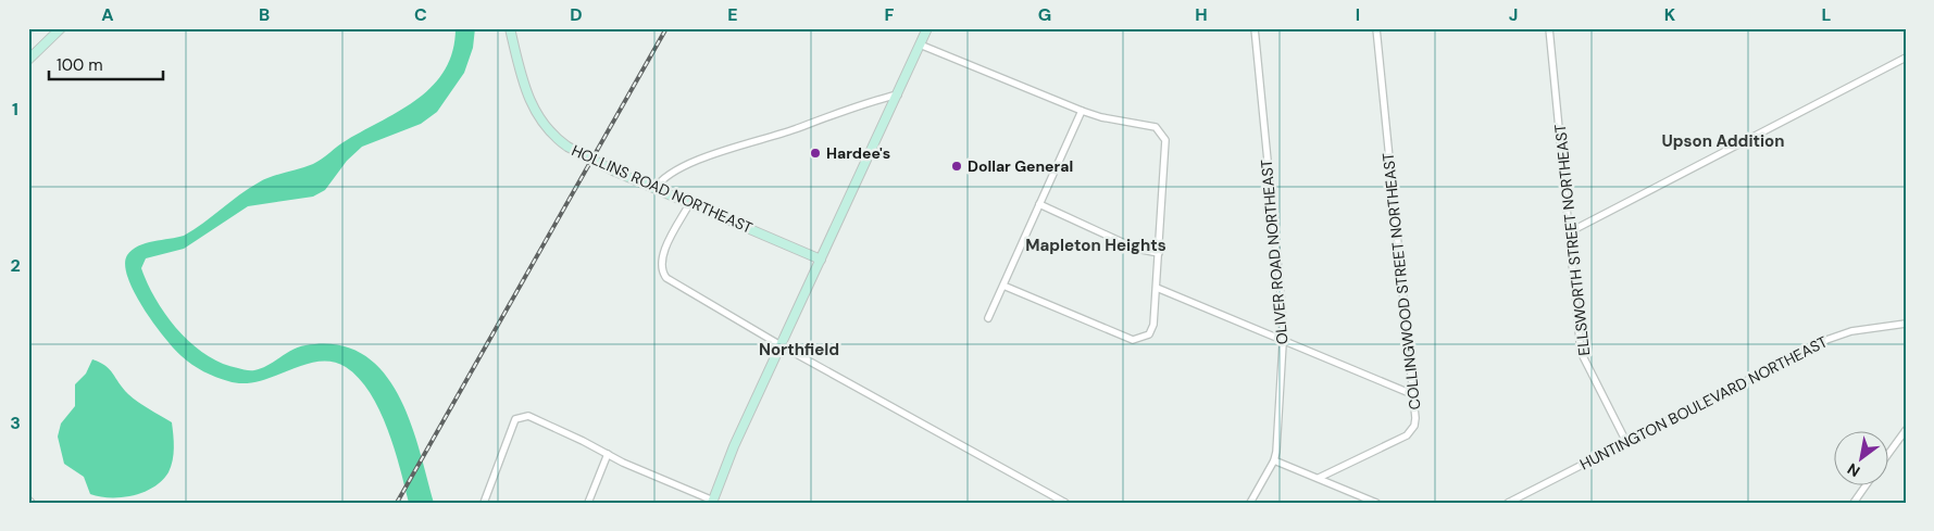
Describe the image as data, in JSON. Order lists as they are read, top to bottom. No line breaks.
{"streets":{"main road":["HOLLINS ROAD NORTHEAST"],"street":["ELLSWORTH STREET NORTHEAST","OLIVER ROAD NORTHEAST","COLLINGWOOD STREET NORTHEAST","HUNTINGTON BOULEVARD NORTHEAST"]},"crossings":[["ELLSWORTH STREET NORTHEAST","HUNTINGTON BOULEVARD NORTHEAST"]],"districts":["Upson Addition","Mapleton Heights","Northfield"],"places":["Hardee's","Dollar General"],"scale_bar":"100 m","north":"bottom left","grid":{"columns":["A","B","C","D","E","F","G","H","I","J","K","L"],"rows":["1","2","3"]}}
